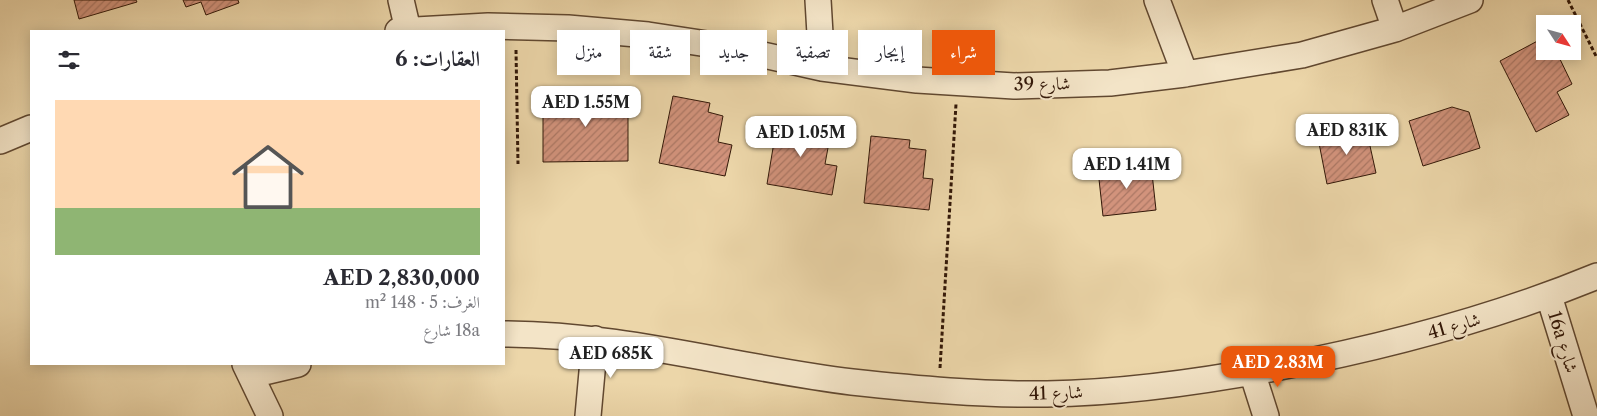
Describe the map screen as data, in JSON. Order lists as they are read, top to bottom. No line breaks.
{"streets":{"street":["شارع 39","شارع 41","16a شارع"]},"crossings":[["شارع 41","16a شارع"]],"north":"bottom right","page":{"chip":["شراء","إيجار","تصفية","جديد","شقة","منزل"],"heading":"العقارات: 6","price":["AED 1.55M","AED 831K","AED 1.05M","AED 1.41M","AED 685K","AED 2.83M"],"list":[{"name":"AED 2,830,000","note":"الغرف: 5 · 148 m² · 18a شارع"}]}}
